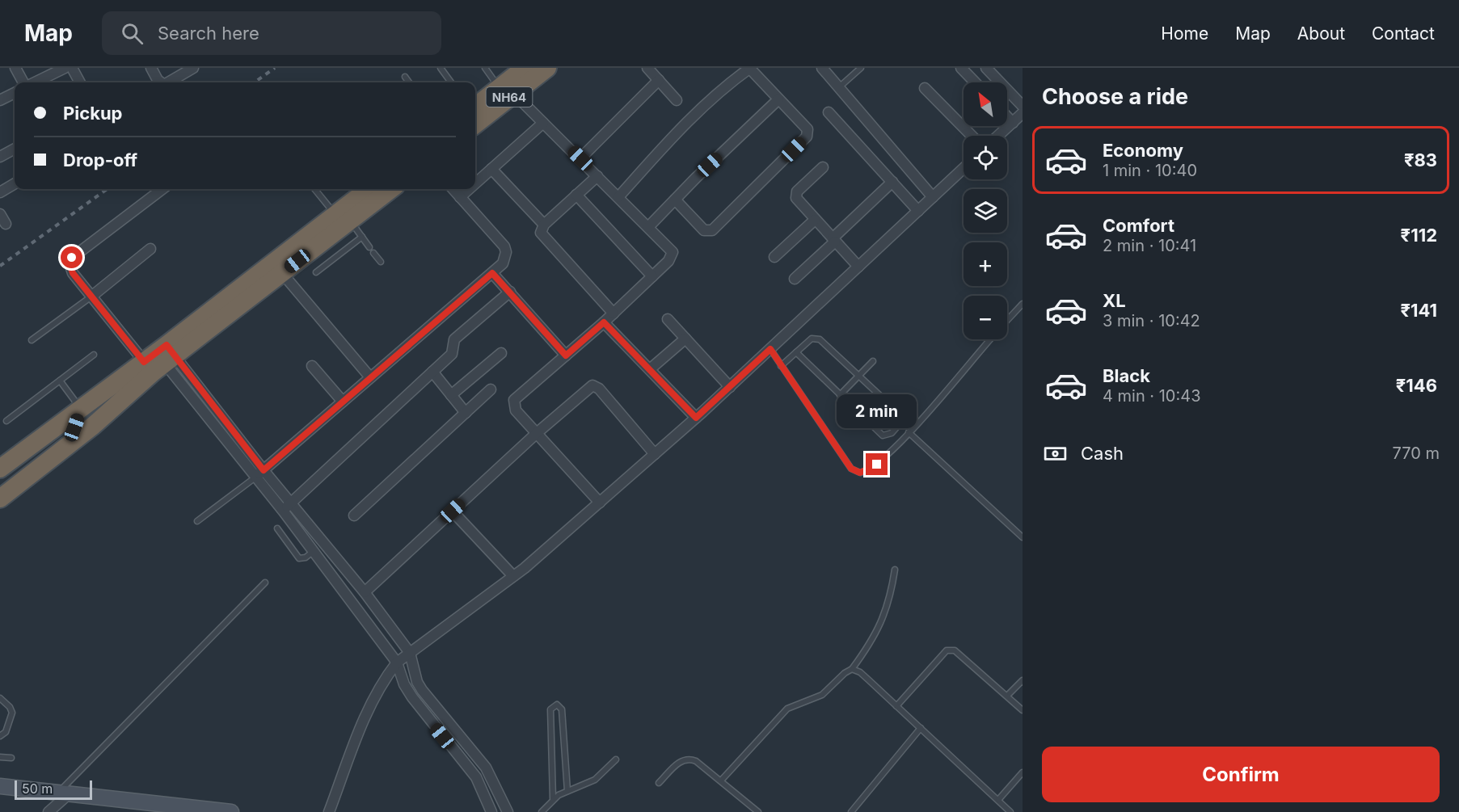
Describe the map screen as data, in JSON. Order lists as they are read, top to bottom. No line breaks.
{"streets":{"highway":["NH64"]},"scale_bar":"50 m","north":"top left","page":{"header":"Map","search":"Search here","nav":["Home","Map","About","Contact"],"heading":"Choose a ride","map_buttons":["+","−"],"banner":["Pickup","Drop-off"],"list":[{"name":"Economy","note":"1 min · 10:40","value":"₹83"},{"name":"Comfort","note":"2 min · 10:41","value":"₹112"},{"name":"XL","note":"3 min · 10:42","value":"₹141"},{"name":"Black","note":"4 min · 10:43","value":"₹146"}],"bubble":"2 min","pay":["Cash","770 m"],"buttons":"Confirm","scale":"50 m"}}
